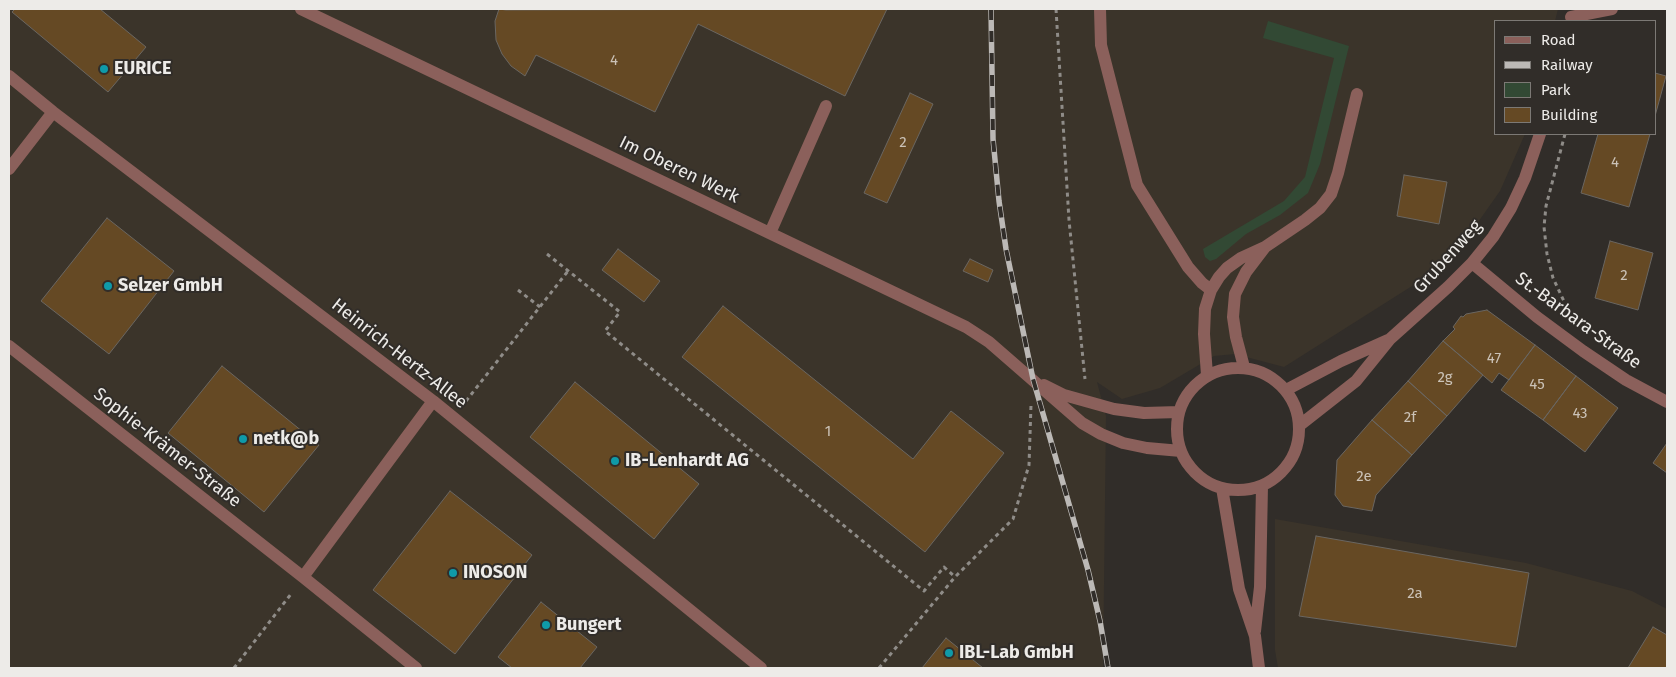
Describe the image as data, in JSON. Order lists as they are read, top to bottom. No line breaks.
{"streets":{"street":["Im Oberen Werk","Grubenweg","St.-Barbara-Straße","Heinrich-Hertz-Allee","Sophie-Krämer-Straße"]},"crossings":[["Im Oberen Werk","Grubenweg"],["Grubenweg","St.-Barbara-Straße"]],"places":["EURICE","Selzer GmbH","netk@b","IB-Lenhardt AG","INOSON","Bungert","IBL-Lab GmbH"],"house_numbers":["4","2","4","2","47","2g","45","43","2f","1","2e","2a"],"legend":["Road","Railway","Park","Building"]}
